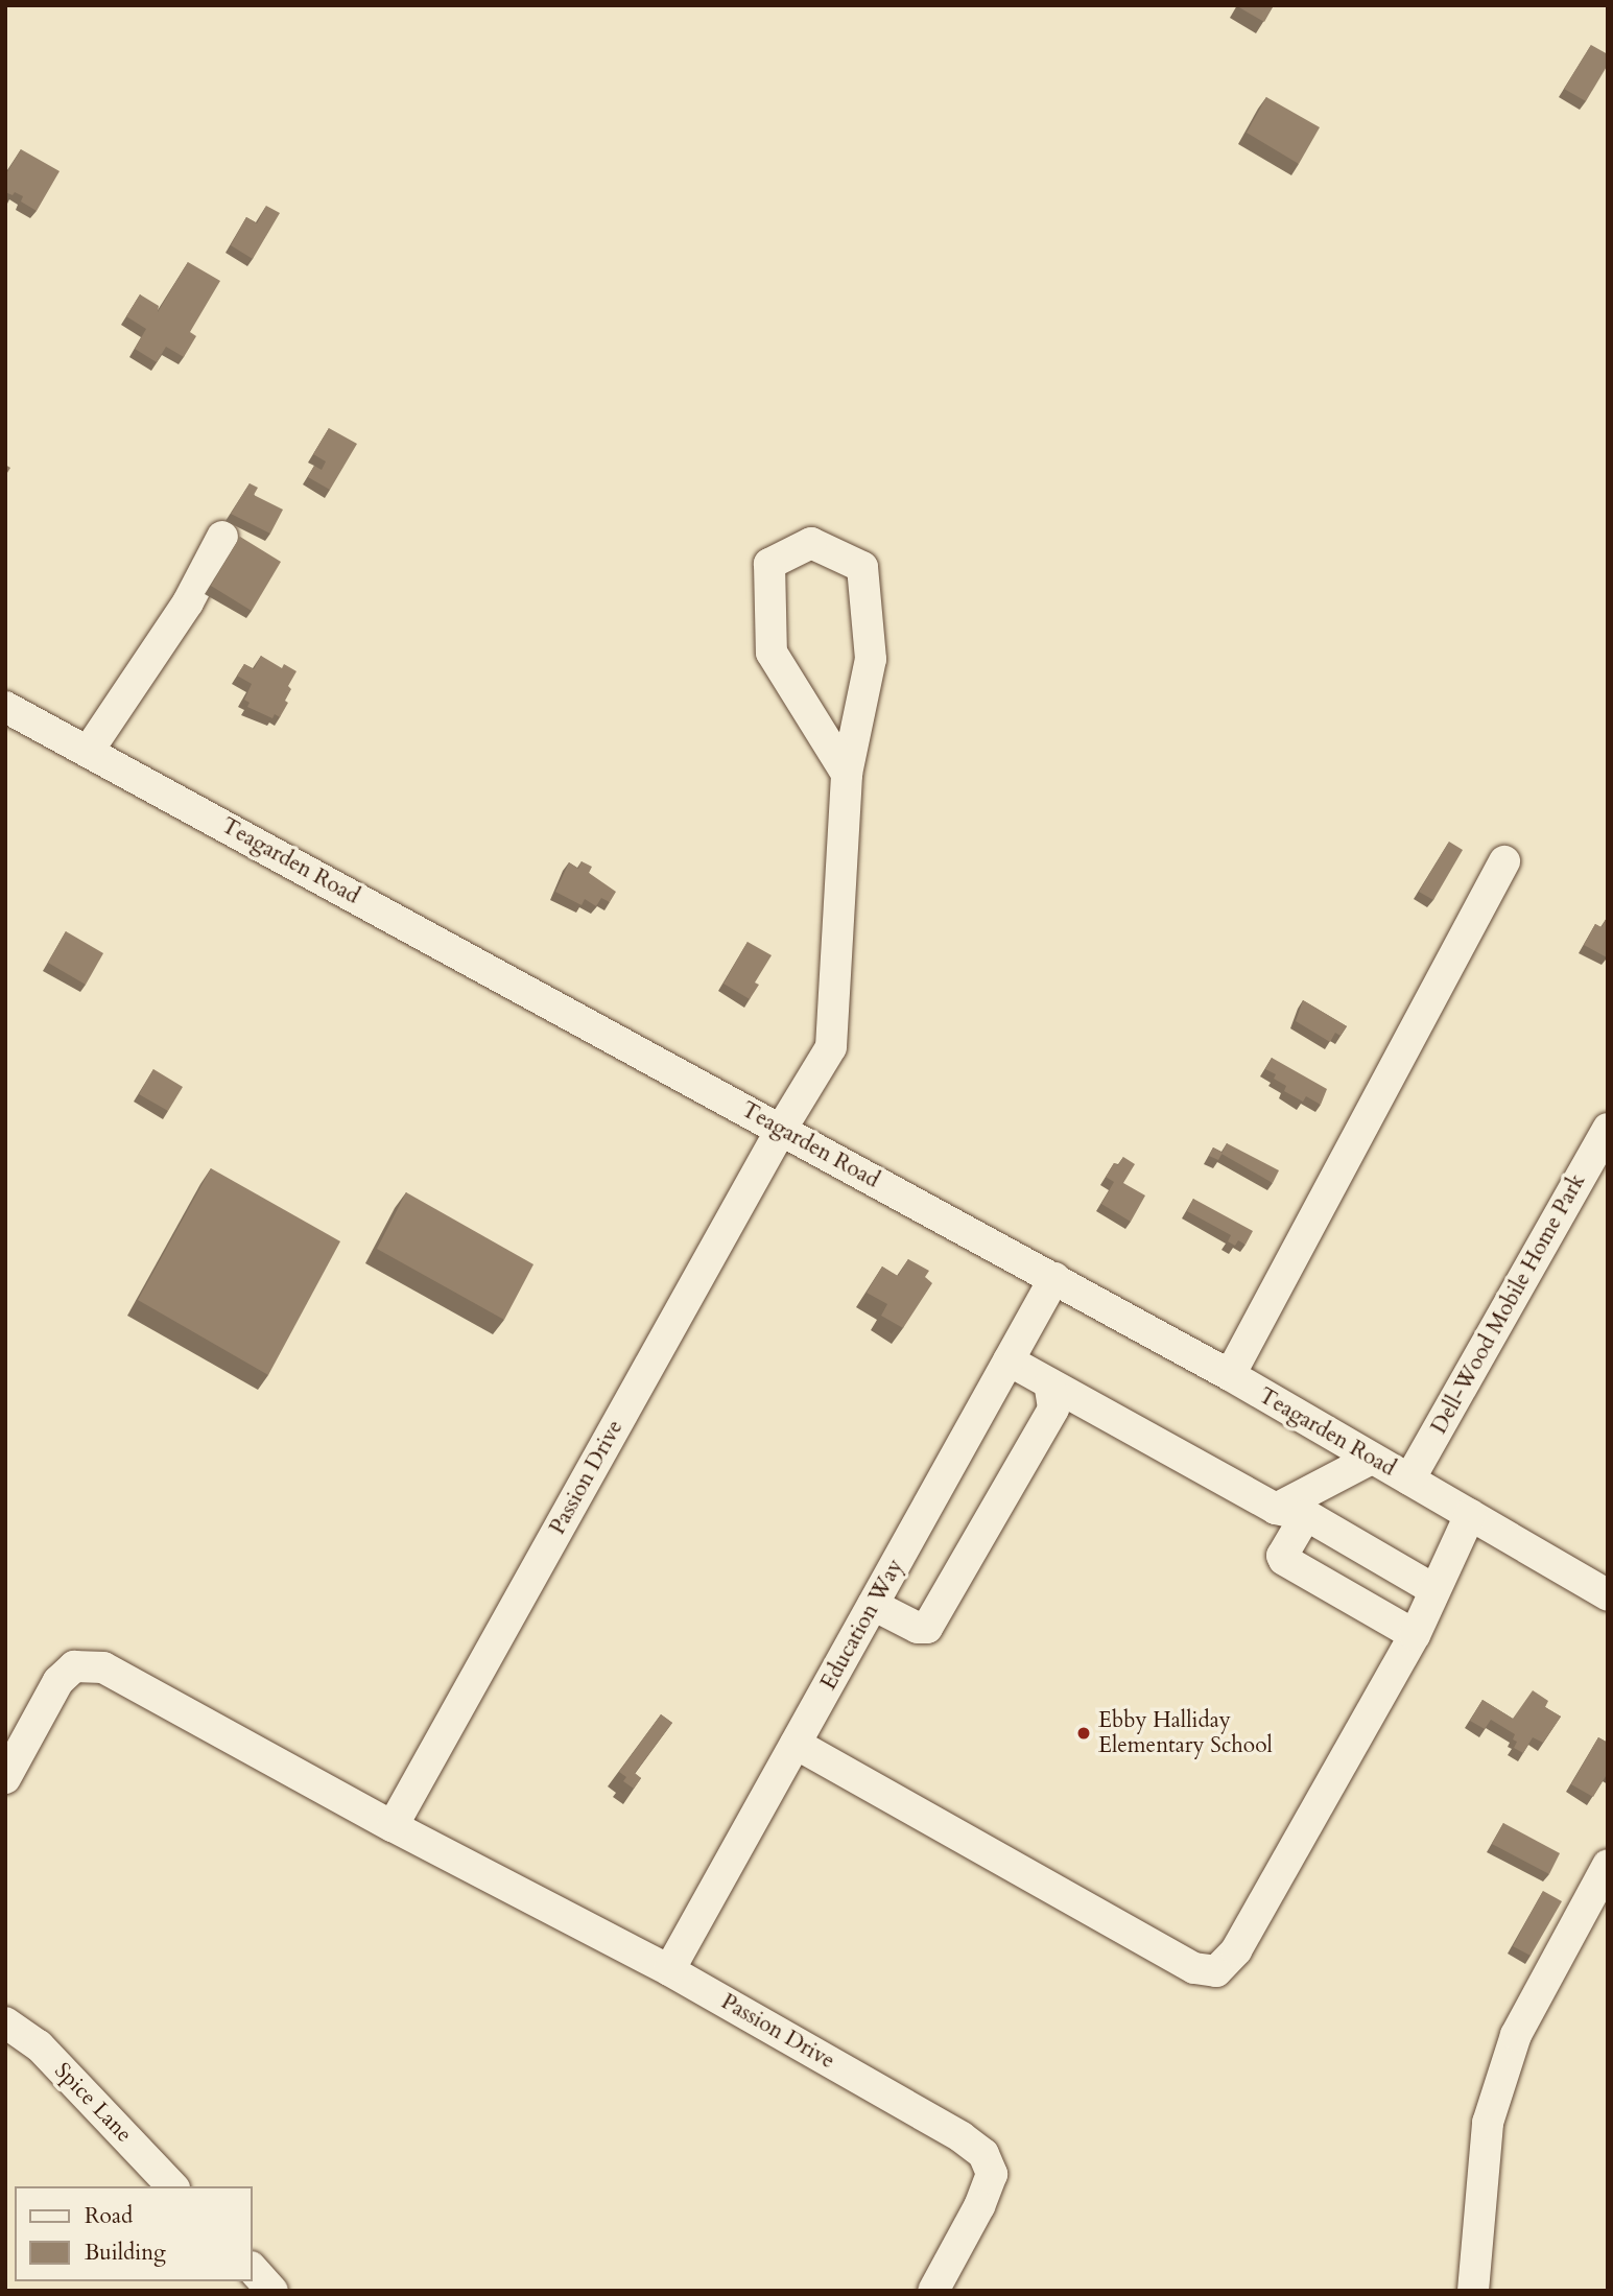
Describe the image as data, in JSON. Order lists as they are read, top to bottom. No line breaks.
{"streets":{"street":["Teagarden Road","Dell-Wood Mobile Home Park","Passion Drive","Education Way","Spice Lane"]},"crossings":[["Teagarden Road","Dell-Wood Mobile Home Park"],["Teagarden Road","Passion Drive"],["Teagarden Road","Education Way"],["Passion Drive","Education Way"]],"places":["Ebby Halliday Elementary School"],"legend":["Road","Building"]}
